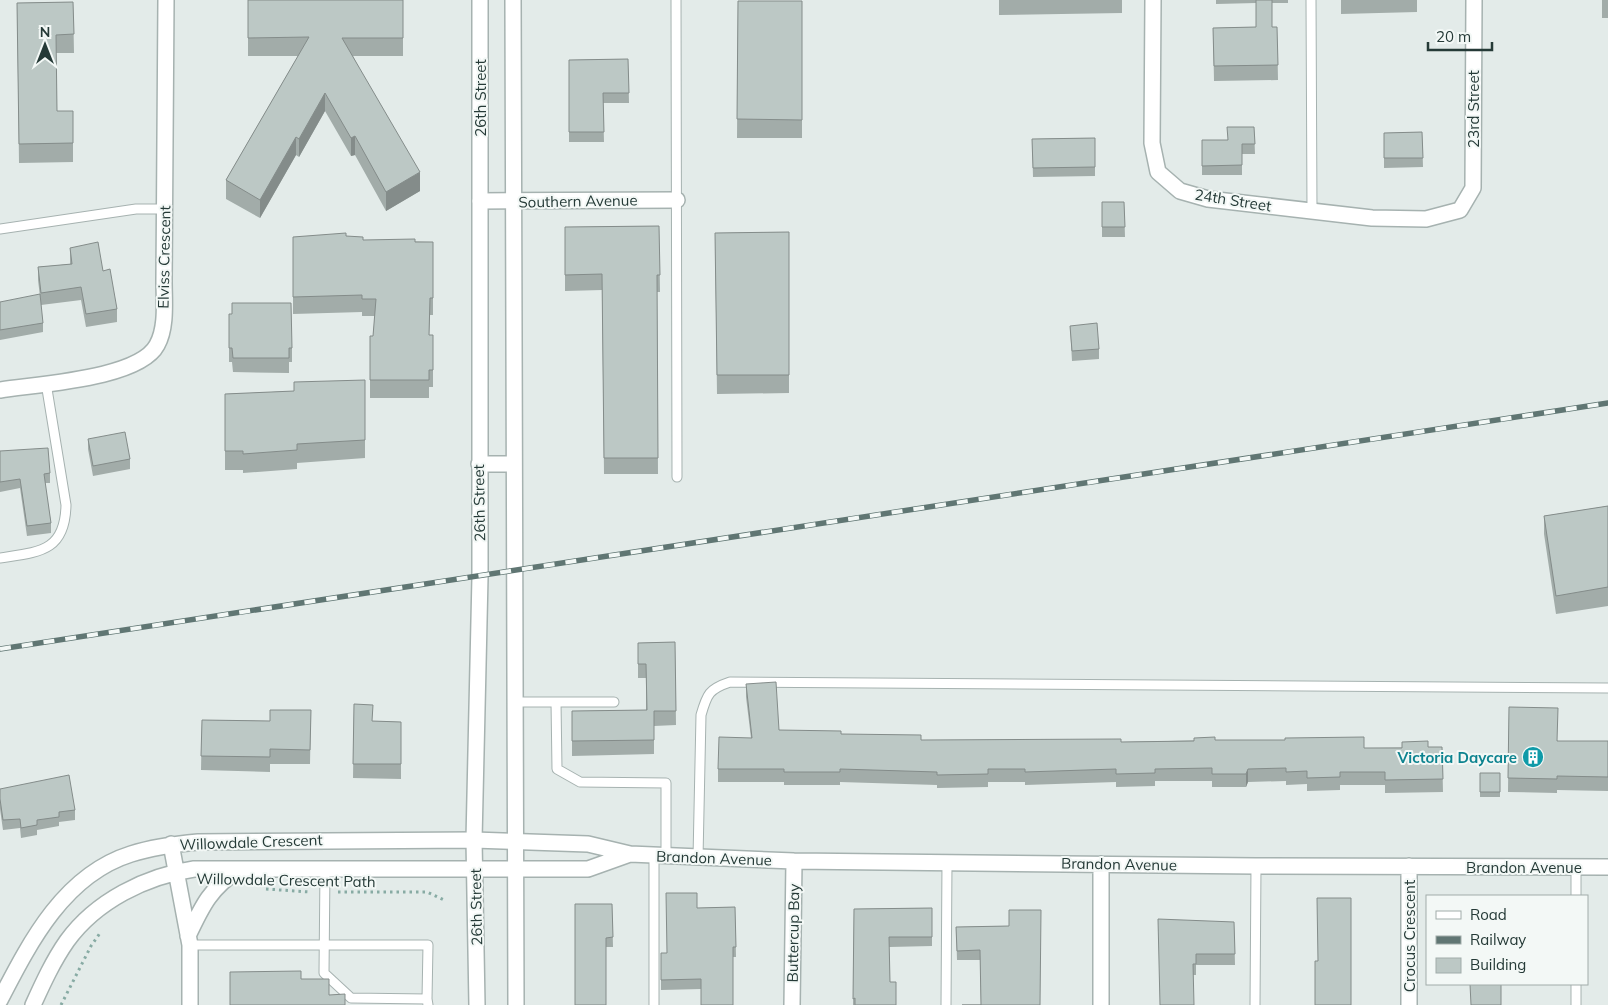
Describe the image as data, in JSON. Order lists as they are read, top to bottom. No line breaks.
{"streets":{"street":["26th Street","23rd Street","24th Street","Southern Avenue","Elviss Crescent","Willowdale Crescent","Brandon Avenue","Buttercup Bay","Crocus Crescent"],"path":["Willowdale Crescent Path"]},"crossings":[["26th Street","Southern Avenue"],["26th Street","Willowdale Crescent"],["23rd Street","24th Street"],["Willowdale Crescent","Brandon Avenue"],["Brandon Avenue","Buttercup Bay"],["Brandon Avenue","Crocus Crescent"]],"places":{"building":["Victoria Daycare"]},"legend":["Road","Railway","Building"],"scale_bar":"20 m","north":"top"}
